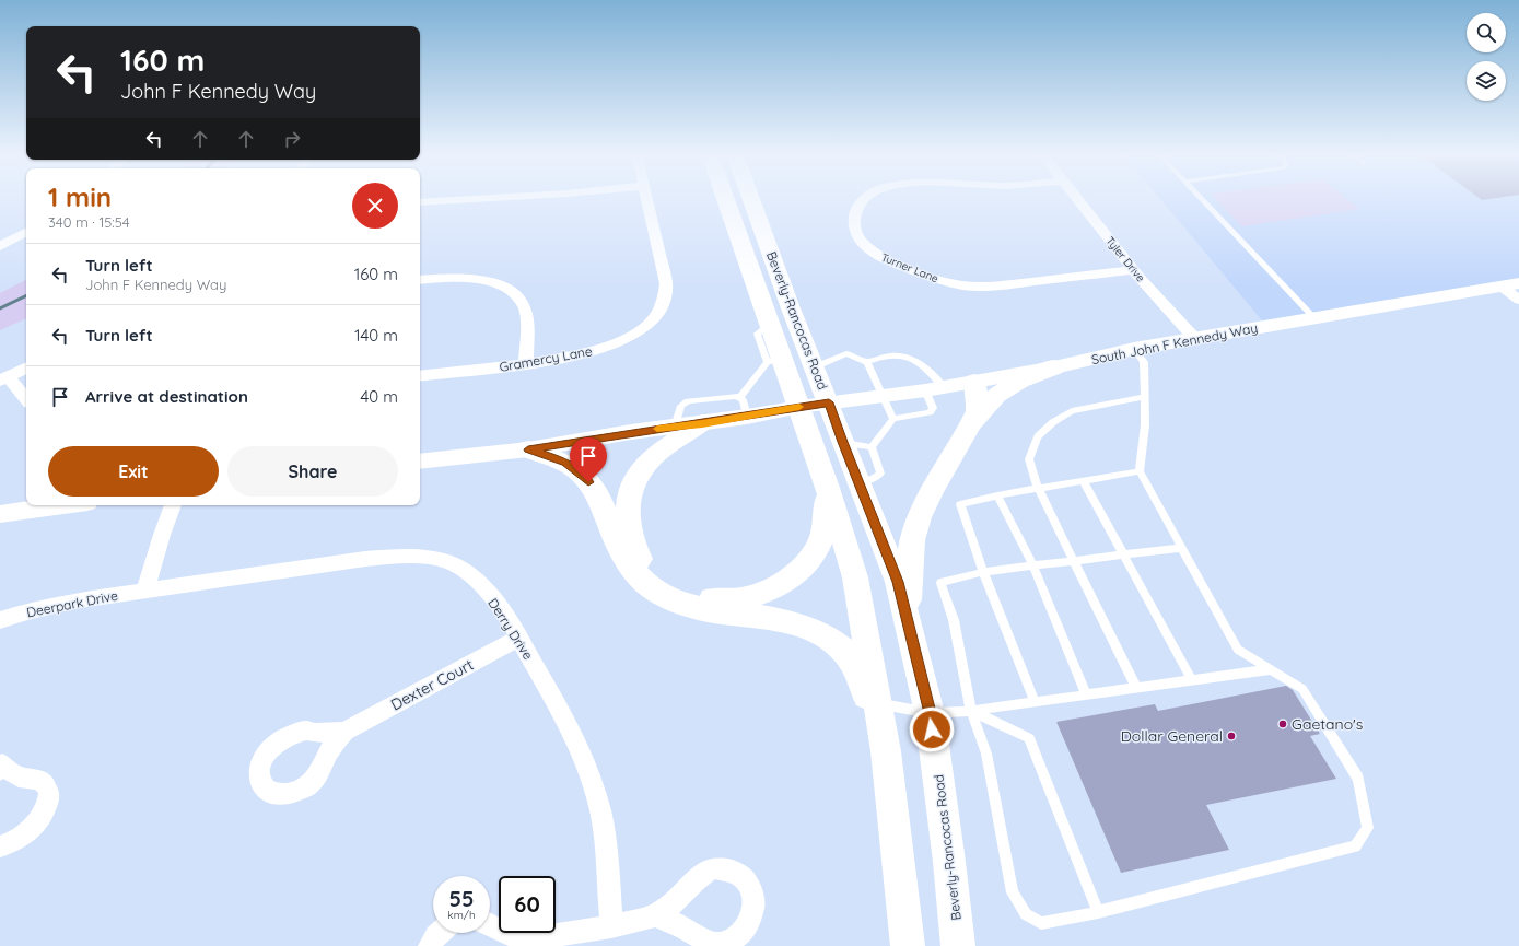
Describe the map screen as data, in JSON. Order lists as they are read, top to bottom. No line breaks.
{"streets":{"main road":["Beverly-Rancocas Road"],"street":["Tyler Drive","Turner Lane","South John F Kennedy Way","Gramercy Lane","Deerpark Drive","Derry Drive","Dexter Court"]},"crossings":[["Tyler Drive","Turner Lane"],["Tyler Drive","South John F Kennedy Way"],["Beverly-Rancocas Road","South John F Kennedy Way"],["Deerpark Drive","Derry Drive"],["Derry Drive","Dexter Court"]],"places":["Gaetano's","Dollar General"],"page":{"turn":["160 m","John F Kennedy Way"],"heading":["1 min","340 m · 15:54"],"list":[{"name":"Turn left","note":"John F Kennedy Way","value":"160 m"},{"name":"Turn left","value":"140 m"},{"name":"Arrive at destination","value":"40 m"}],"buttons":["Exit","Share"],"speed":"55 km/h","limit":"60"}}
